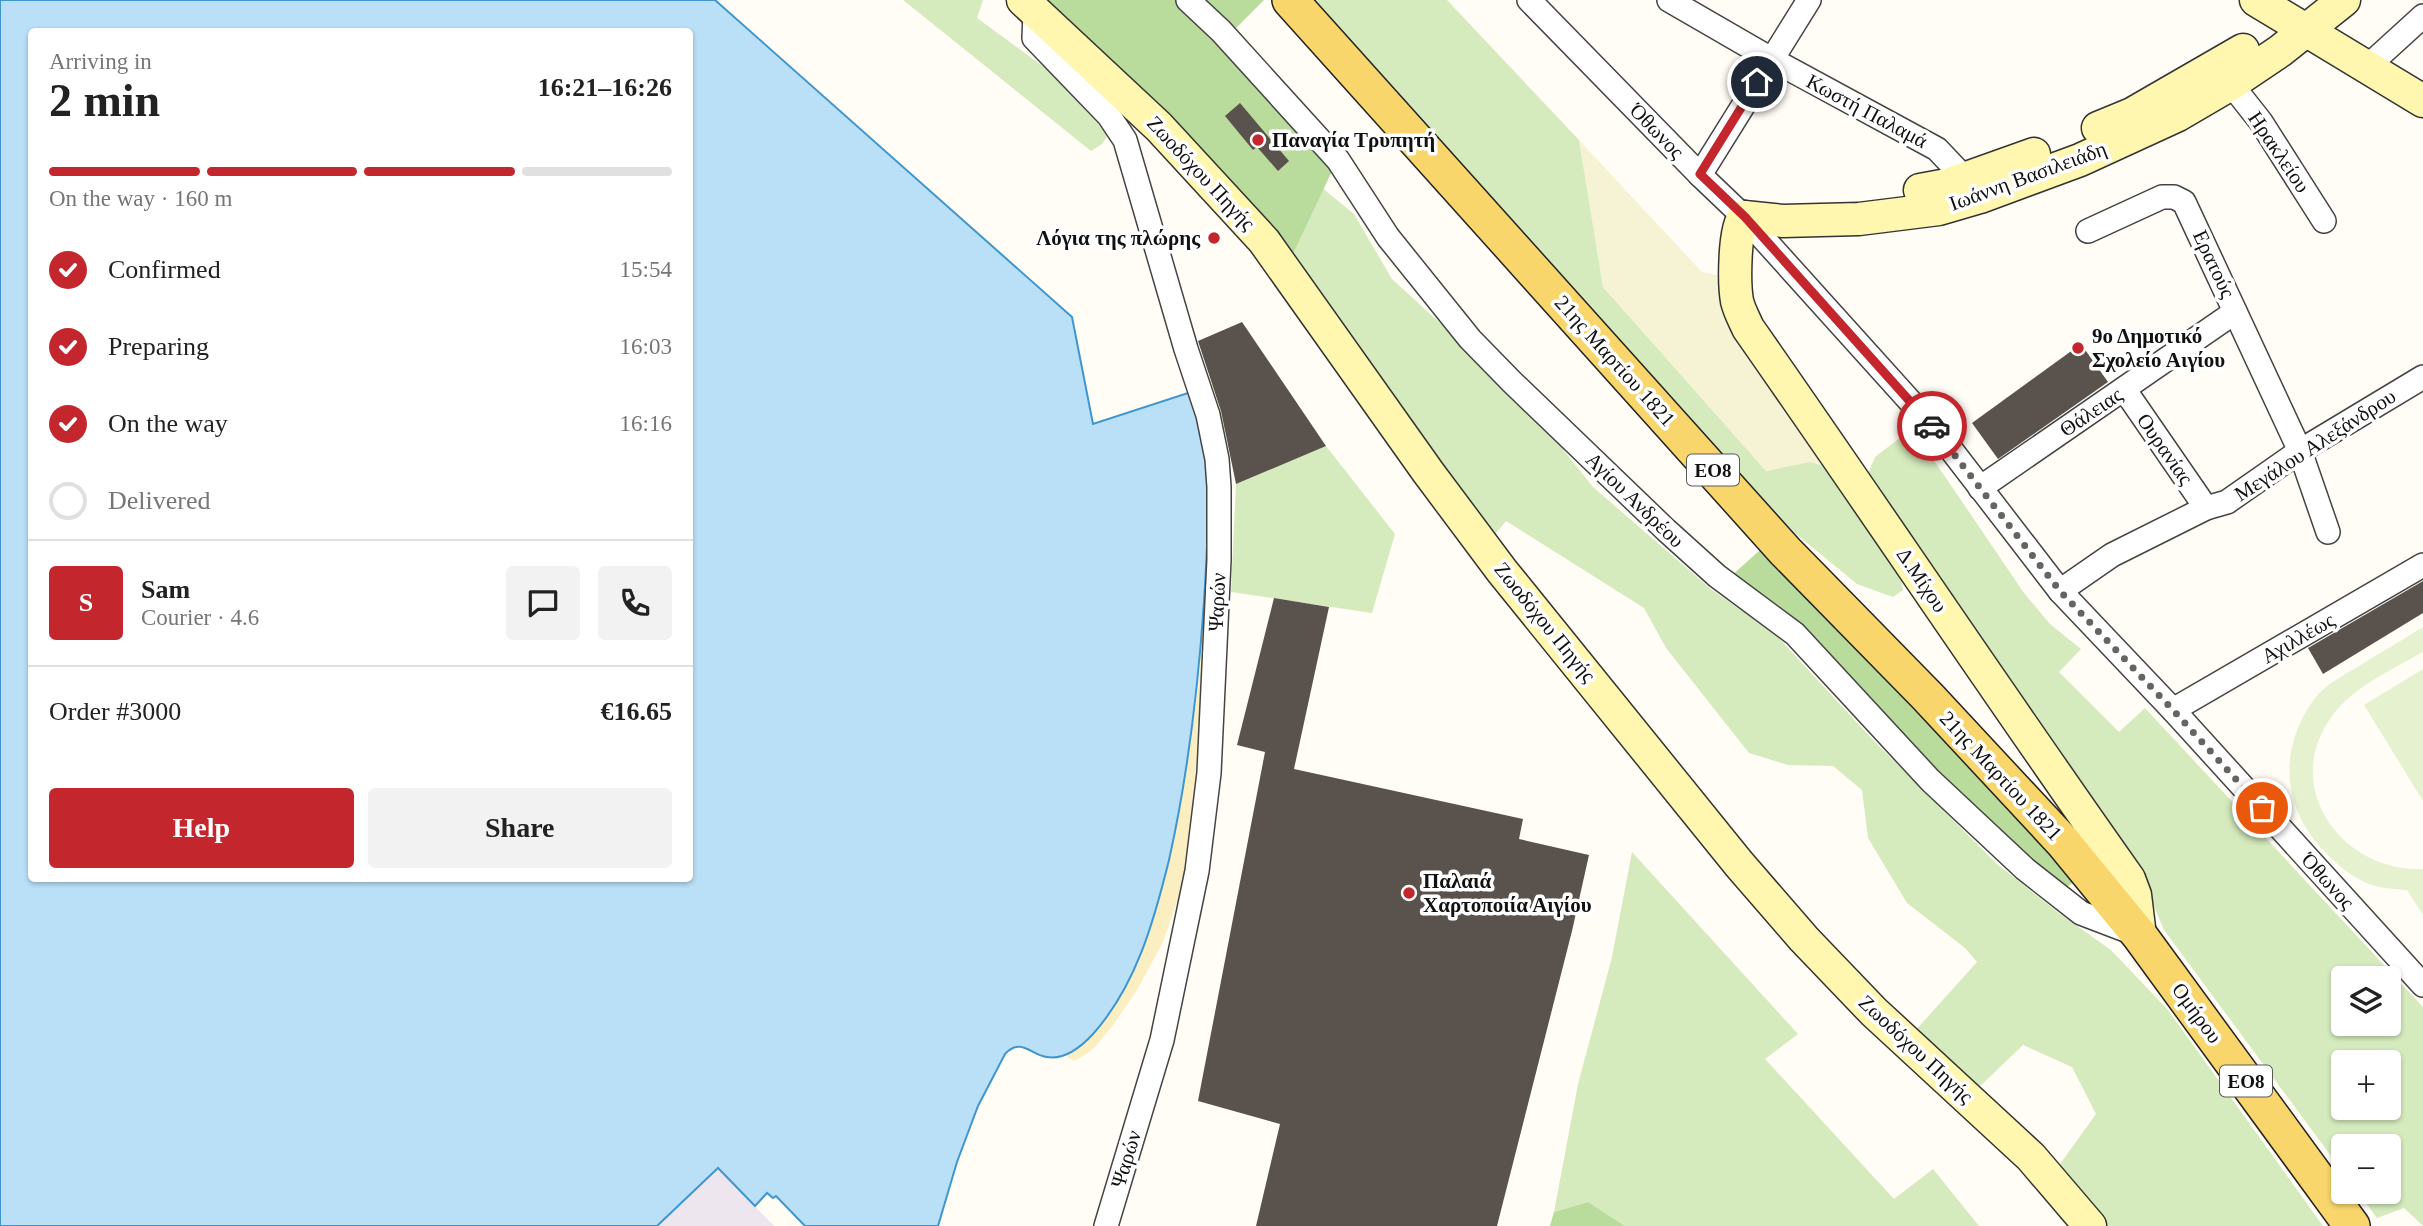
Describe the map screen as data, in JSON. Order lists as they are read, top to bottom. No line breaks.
{"streets":{"main road":["21ης Μαρτίου 1821","ΕΟ8","Ομήρου"],"street":["Κωστή Παλαμά","Όθωνος","Ηρακλείου","Ζωοδόχου Πηγής","Ιωάννη Βασιλειάδη","Ερατούς","Θάλειας","Μεγάλου Αλεξάνδρου","Ουρανίας","Αγίου Ανδρέου","Δ.Μίχου","Ψαρών","Αχιλλέως"]},"crossings":[["Κωστή Παλαμά","Ιωάννη Βασιλειάδη"],["Όθωνος","Ιωάννη Βασιλειάδη"],["Όθωνος","Θάλειας"],["Όθωνος","Μεγάλου Αλεξάνδρου"],["Όθωνος","Δ.Μίχου"],["Όθωνος","Αχιλλέως"],["Ηρακλείου","Ιωάννη Βασιλειάδη"],["Ζωοδόχου Πηγής","Ψαρών"],["Ιωάννη Βασιλειάδη","Δ.Μίχου"],["Ερατούς","Θάλειας"],["Ερατούς","Μεγάλου Αλεξάνδρου"],["21ης Μαρτίου 1821","Αγίου Ανδρέου"],["21ης Μαρτίου 1821","Δ.Μίχου"],["21ης Μαρτίου 1821","Ομήρου"],["Θάλειας","Ουρανίας"],["Μεγάλου Αλεξάνδρου","Ουρανίας"],["Αγίου Ανδρέου","Δ.Μίχου"],["Αγίου Ανδρέου","Ομήρου"],["Δ.Μίχου","Ομήρου"]],"places":["Παναγία Τρυπητή","Λόγια της πλώρης","9ο Δημοτικό Σχολείο Αιγίου","Παλαιά Χαρτοποιία Αιγίου"],"page":{"heading":["2 min","Arriving in","16:21–16:26"],"panel":["Sam","Courier · 4.6","Order #3000","€16.65"],"bar":"On the way · 160 m","list":[["Confirmed","15:54"],["Preparing","16:03"],["On the way","16:16"],"Delivered"],"round":"S","buttons":["Help","Share"],"map_buttons":["+","−"]}}
